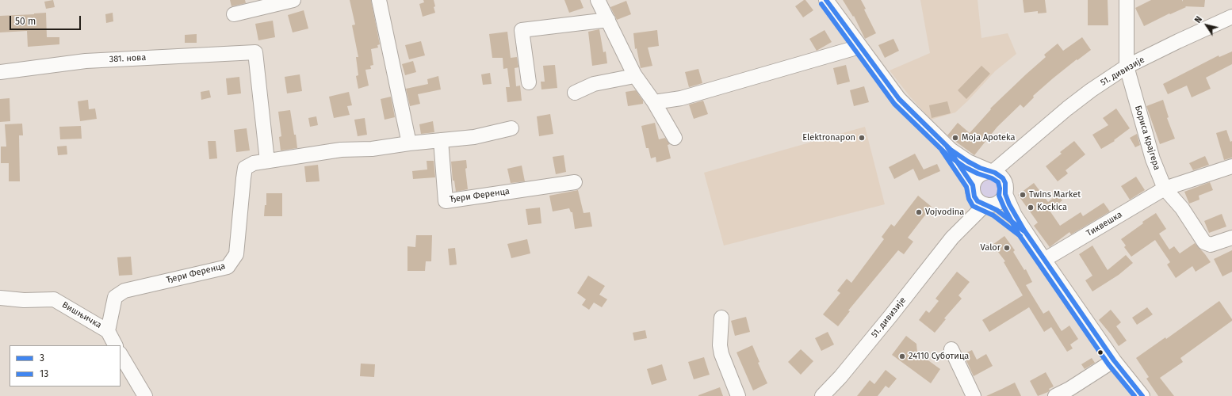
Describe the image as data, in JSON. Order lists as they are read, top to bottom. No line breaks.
{"streets":{"street":["381. нова","51. дивизије","Бориса Крајгера","Ђери Ференца","Тиквешка","Вишњичка"]},"crossings":[["381. нова","Ђери Ференца"],["51. дивизије","Бориса Крајгера"],["Бориса Крајгера","Тиквешка"],["Ђери Ференца","Вишњичка"]],"places":["Elektronapon","Moja Apoteka","Twins Market","Kockica","Vojvodina","Valor","24110 Суботица"],"lines":["transit line 3","transit line 13"],"legend":["3","13"],"scale_bar":"50 m","north":"top left"}
